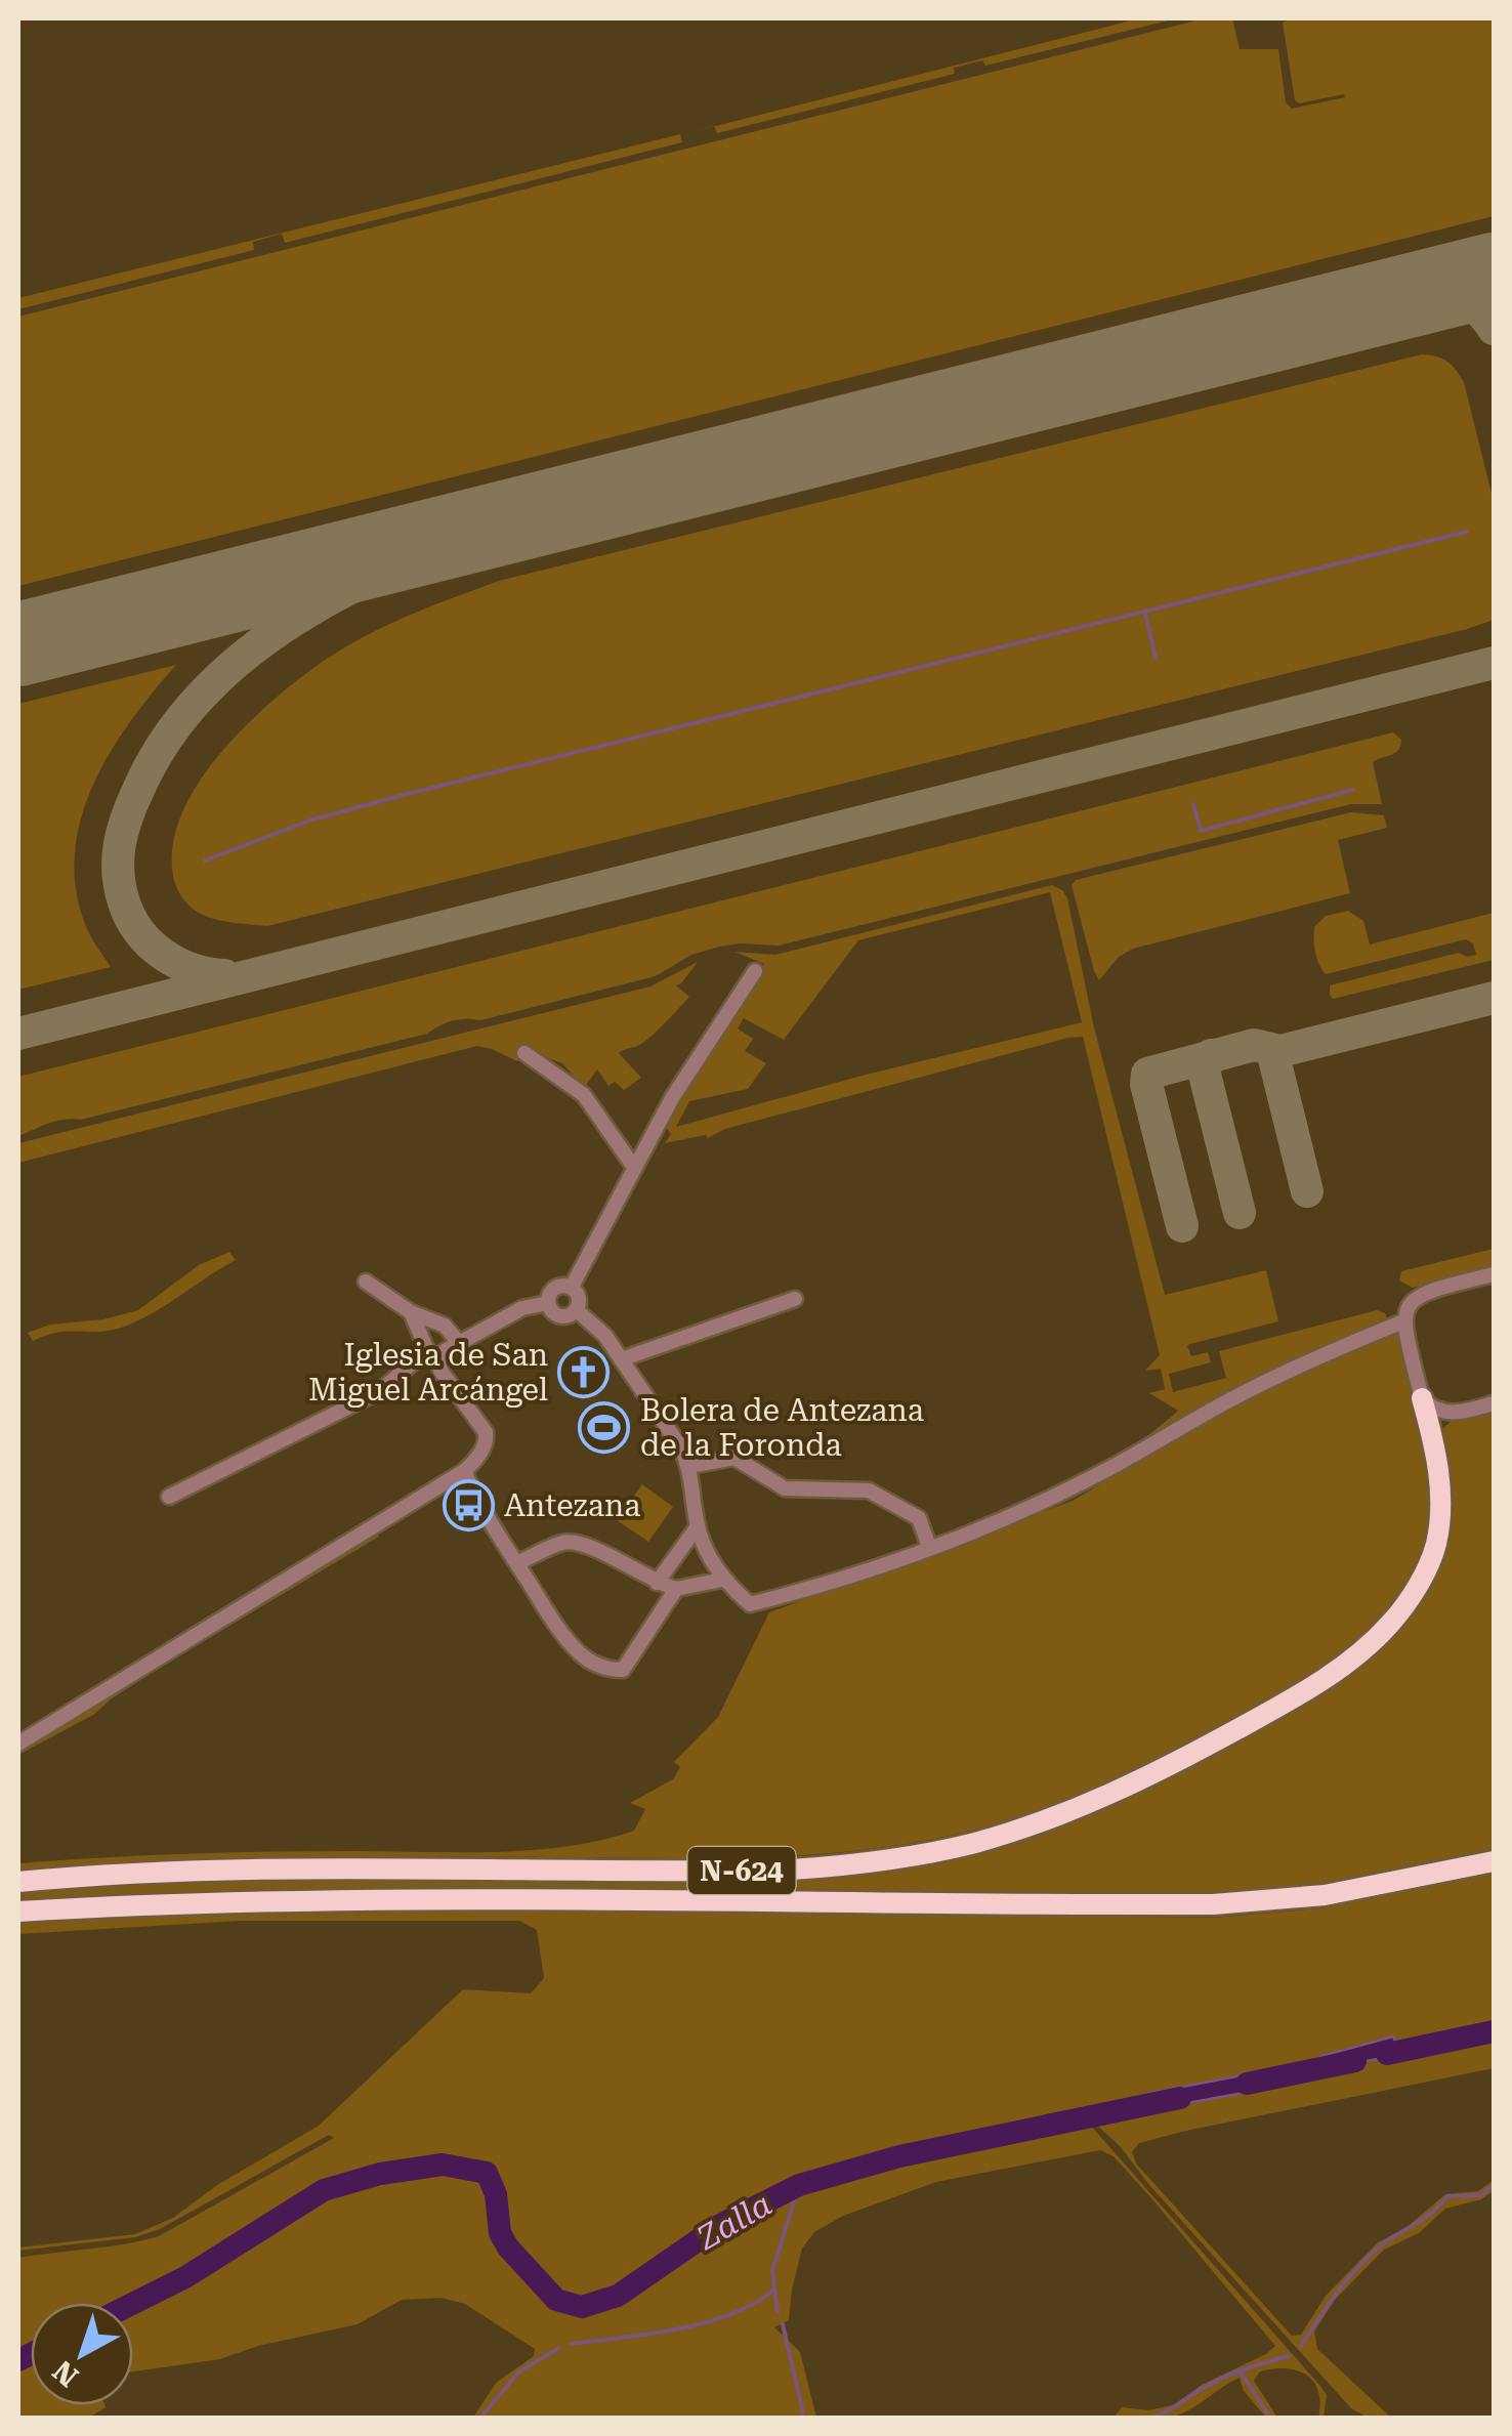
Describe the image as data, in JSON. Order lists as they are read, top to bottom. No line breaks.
{"streets":{"highway":["N-624"]},"water":["Zalla"],"places":{"church":["Iglesia de San Miguel Arcángel"],"sports":["Bolera de Antezana de la Foronda"],"bus stop":["Antezana"]},"north":"bottom left"}
